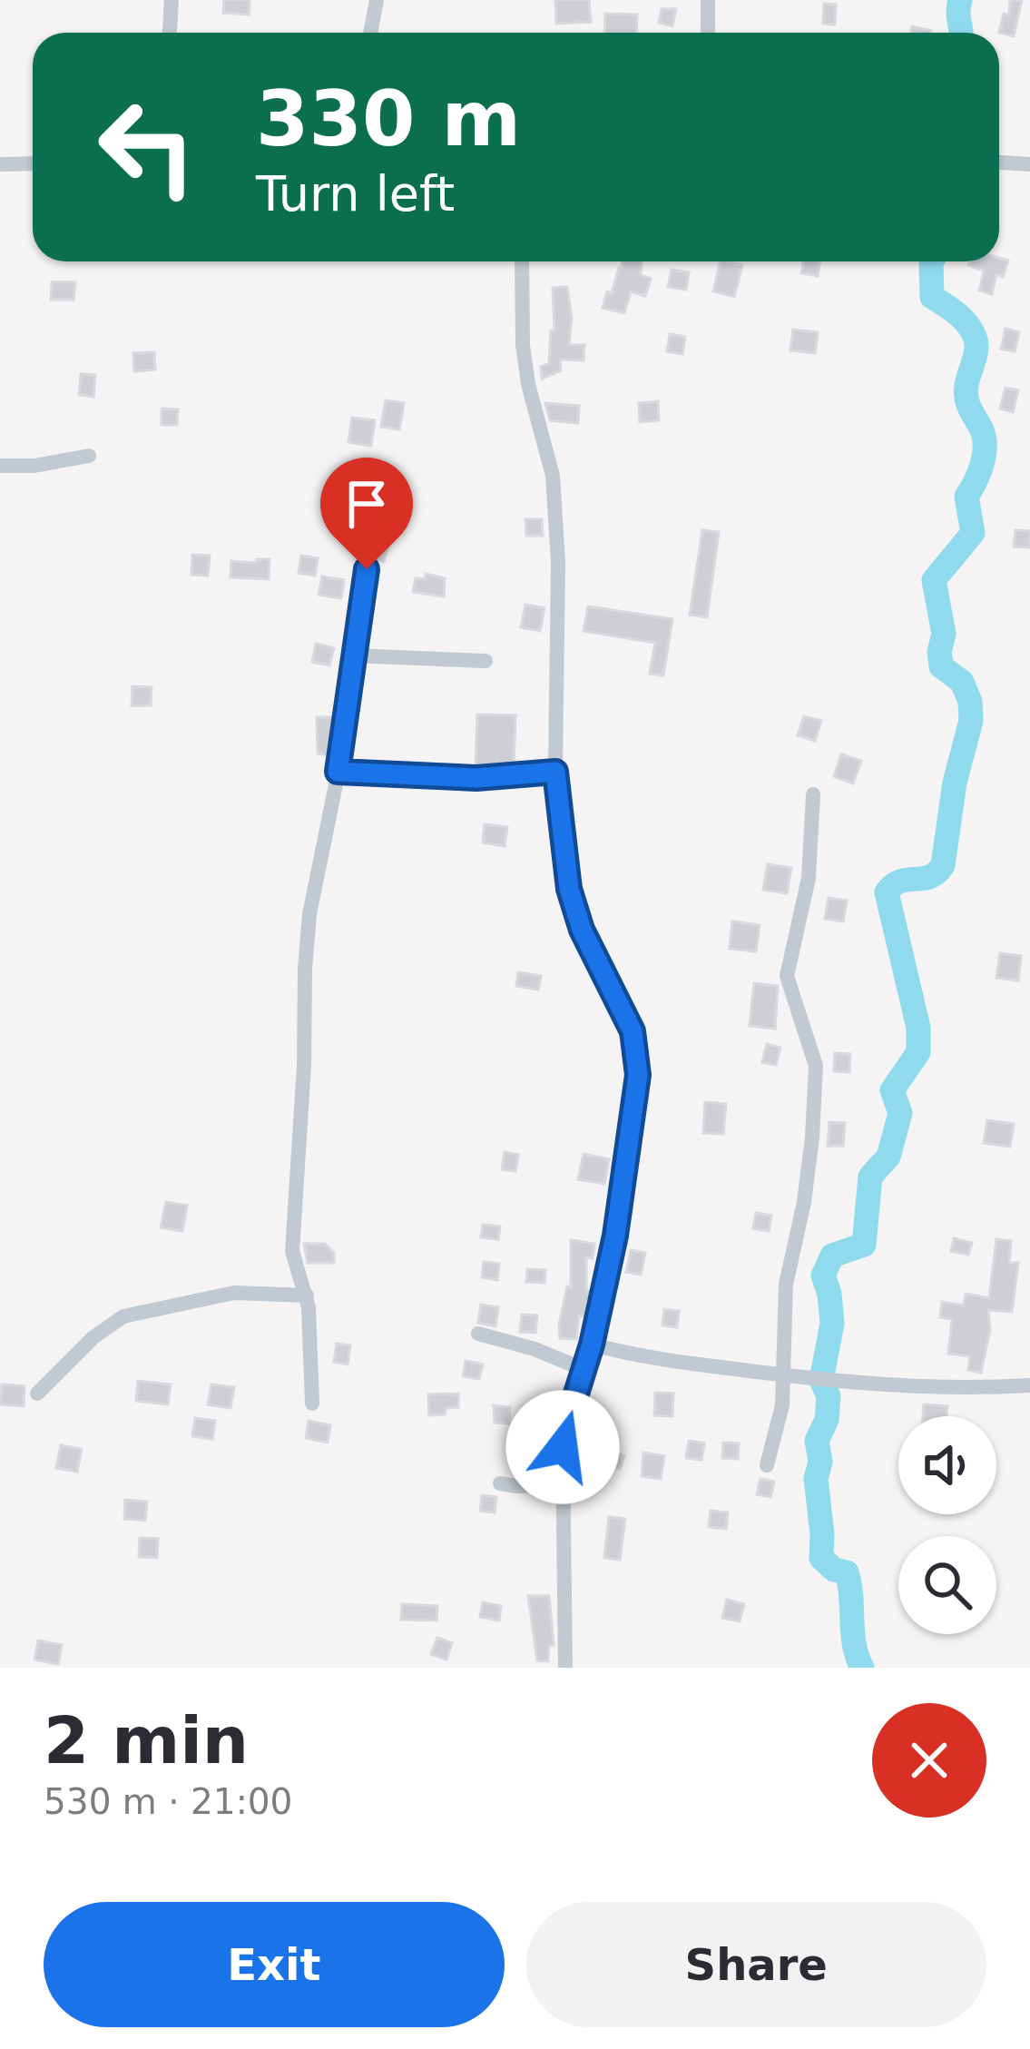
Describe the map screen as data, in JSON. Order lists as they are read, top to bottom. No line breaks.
{"page":{"turn":["330 m","Turn left"],"heading":["2 min","530 m · 21:00"],"buttons":["Exit","Share"]}}
